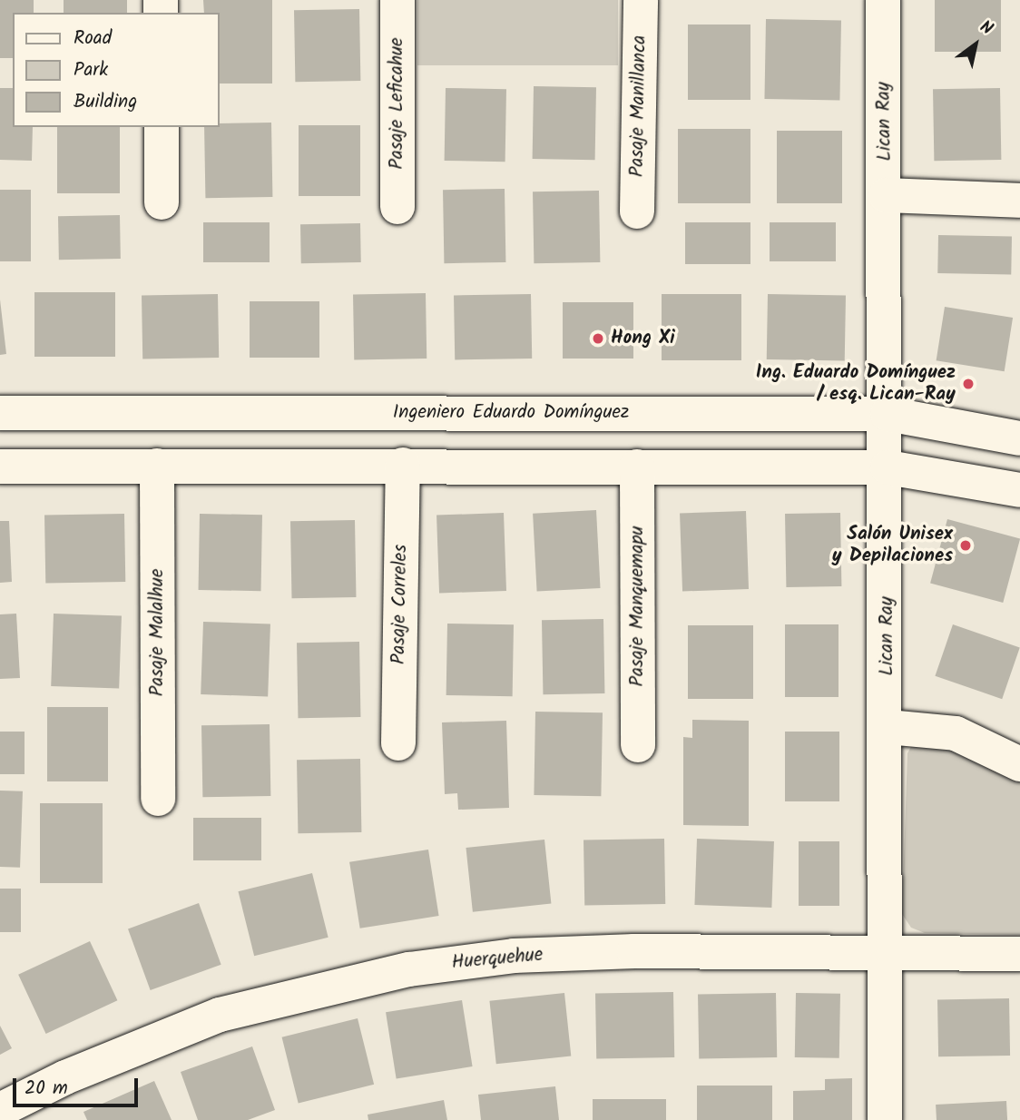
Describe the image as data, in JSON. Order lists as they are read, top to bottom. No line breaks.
{"streets":{"street":["Pasaje Leficahue","Pasaje Manillanca","Lican Ray","Ingeniero Eduardo Domínguez","Pasaje Correles","Pasaje Manquemapu","Pasaje Malalhue","Huerquehue"]},"crossings":[["Lican Ray","Ingeniero Eduardo Domínguez"],["Lican Ray","Huerquehue"]],"places":["Hong Xi","Ing. Eduardo Domínguez / esq. Lican-Ray","Salón Unisex y Depilaciones"],"legend":["Road","Park","Building"],"scale_bar":"20 m","north":"top right"}
